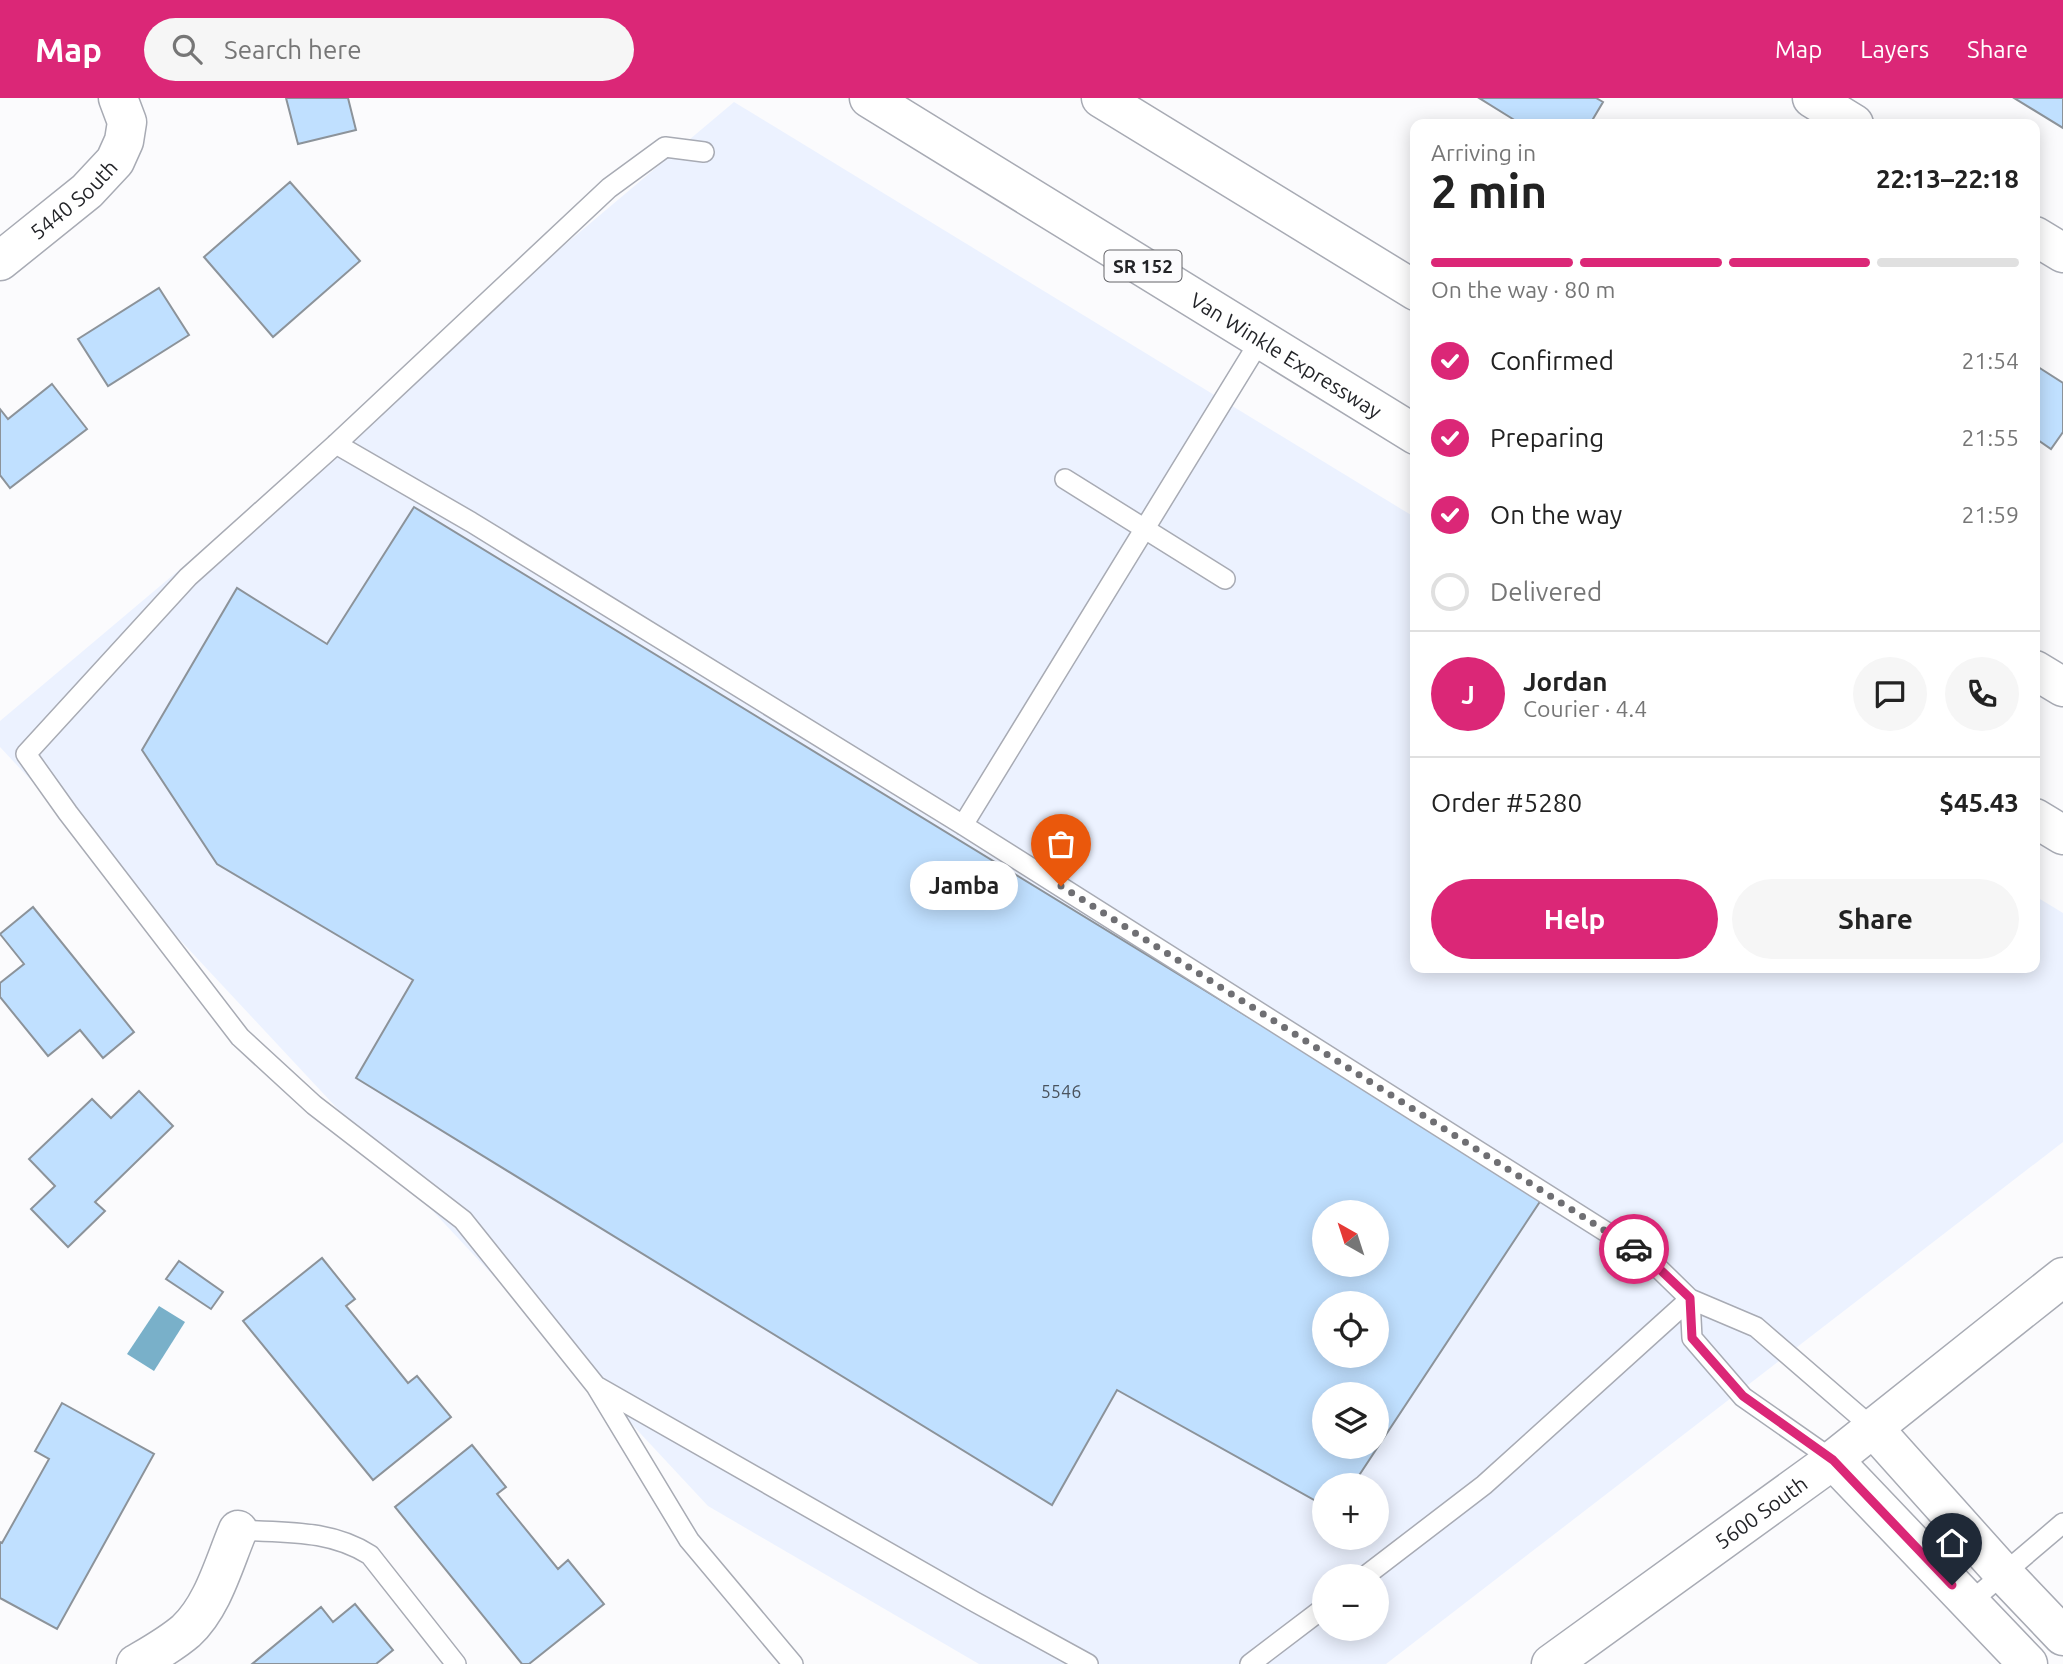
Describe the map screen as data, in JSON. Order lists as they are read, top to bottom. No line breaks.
{"streets":{"main road":["5440 South","SR 152","Van Winkle Expressway","5600 South"]},"places":["Jamba"],"house_numbers":["5546"],"north":"top left","page":{"header":"Map","search":"Search here","nav":["Map","Layers","Share"],"heading":["2 min","Arriving in","22:13–22:18"],"panel":["Jordan","Courier · 4.4","Order #5280","$45.43"],"bar":"On the way · 80 m","list":[["Confirmed","21:54"],["Preparing","21:55"],["On the way","21:59"],"Delivered"],"round":"J","bubble":"Jamba","buttons":["Help","Share"],"map_buttons":["+","−"]}}
